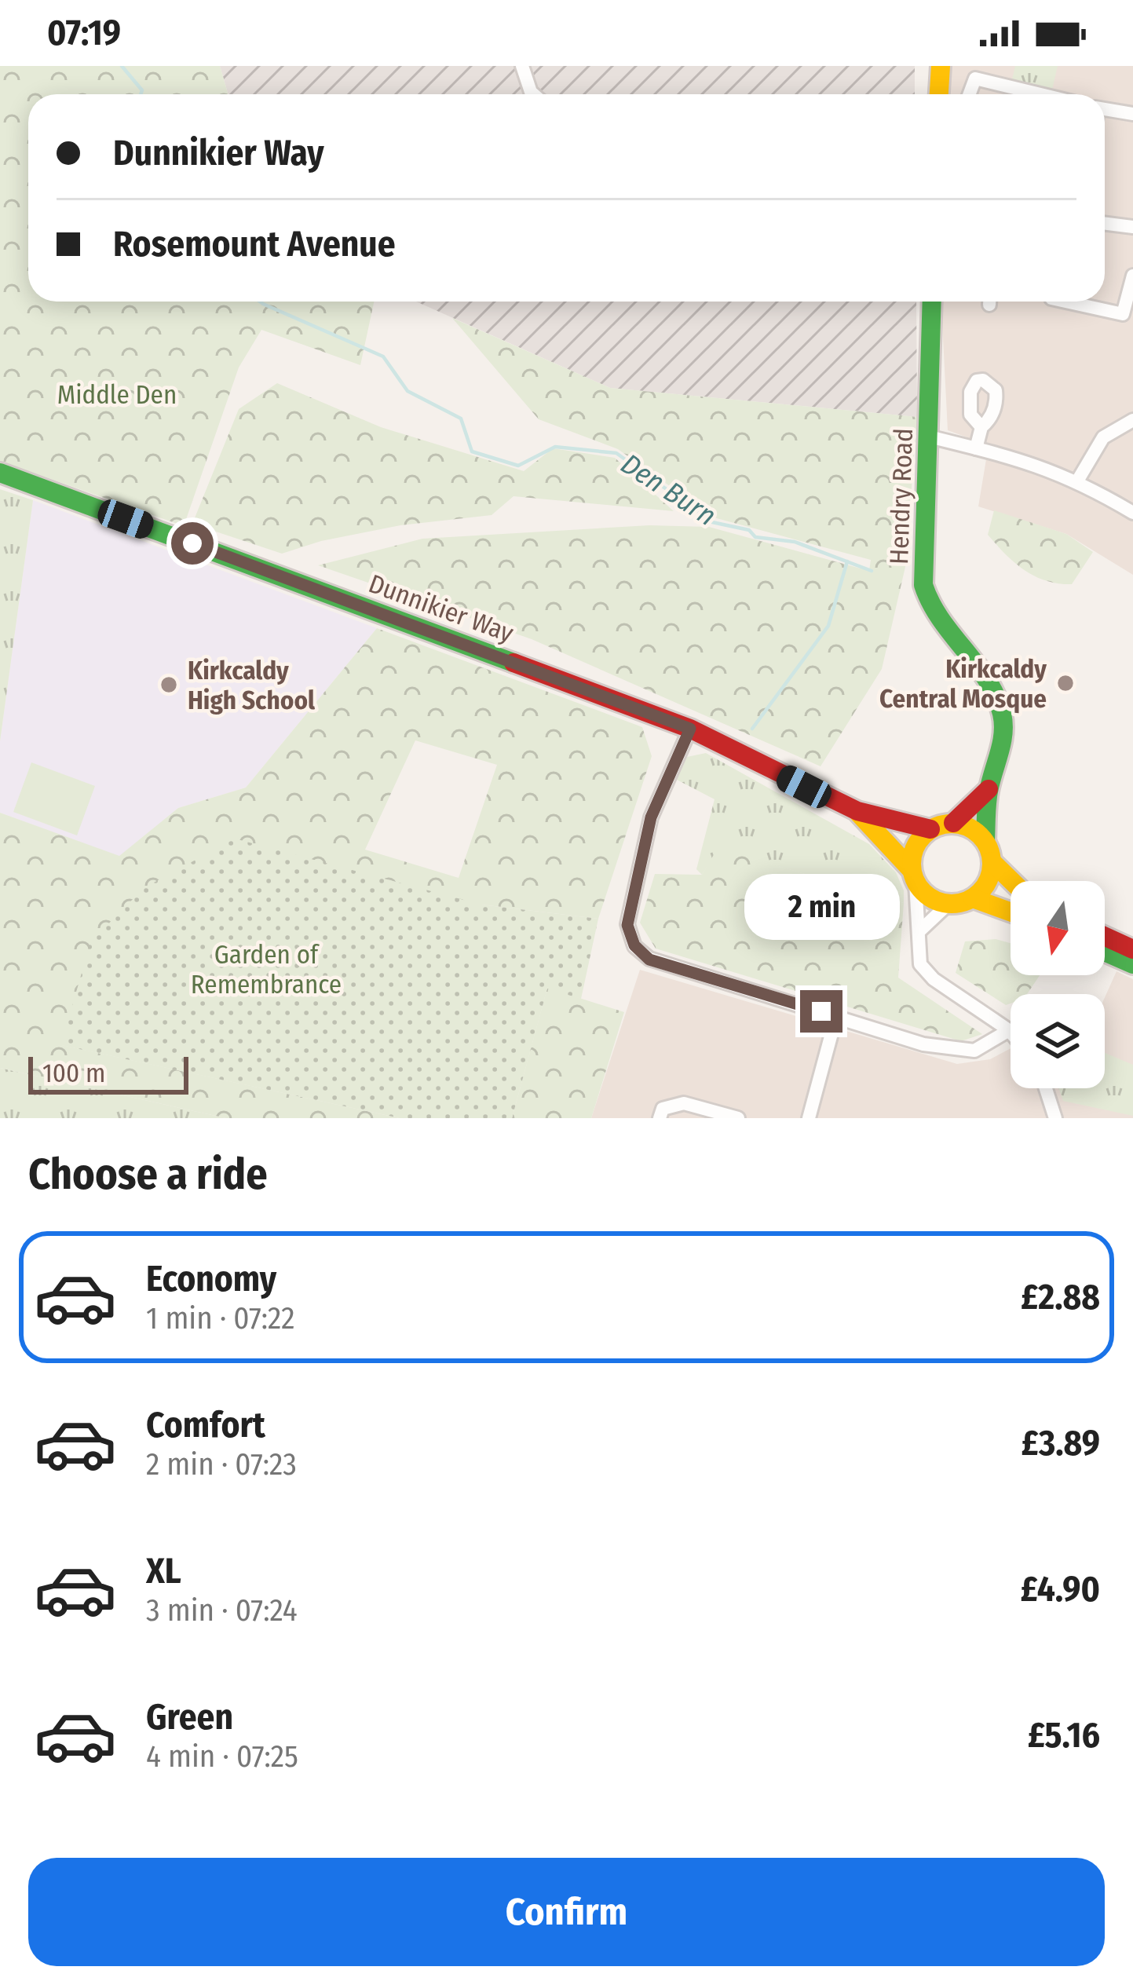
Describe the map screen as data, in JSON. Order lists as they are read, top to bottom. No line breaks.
{"streets":{"main road":["Hendry Road","Dunnikier Way"]},"crossings":[["Hendry Road","Dunnikier Way"]],"water":["Den Burn"],"parks":["Middle Den","Garden of Remembrance"],"places":["Kirkcaldy Central Mosque","Kirkcaldy High School"],"scale_bar":"100 m","north":"bottom","page":{"status":"07:19","banner":["Dunnikier Way","Rosemount Avenue"],"bubble":"2 min","scale":"100 m","heading":"Choose a ride","list":[{"name":"Economy","note":"1 min · 07:22","value":"£2.88"},{"name":"Comfort","note":"2 min · 07:23","value":"£3.89"},{"name":"XL","note":"3 min · 07:24","value":"£4.90"},{"name":"Green","note":"4 min · 07:25","value":"£5.16"}],"buttons":"Confirm"}}
